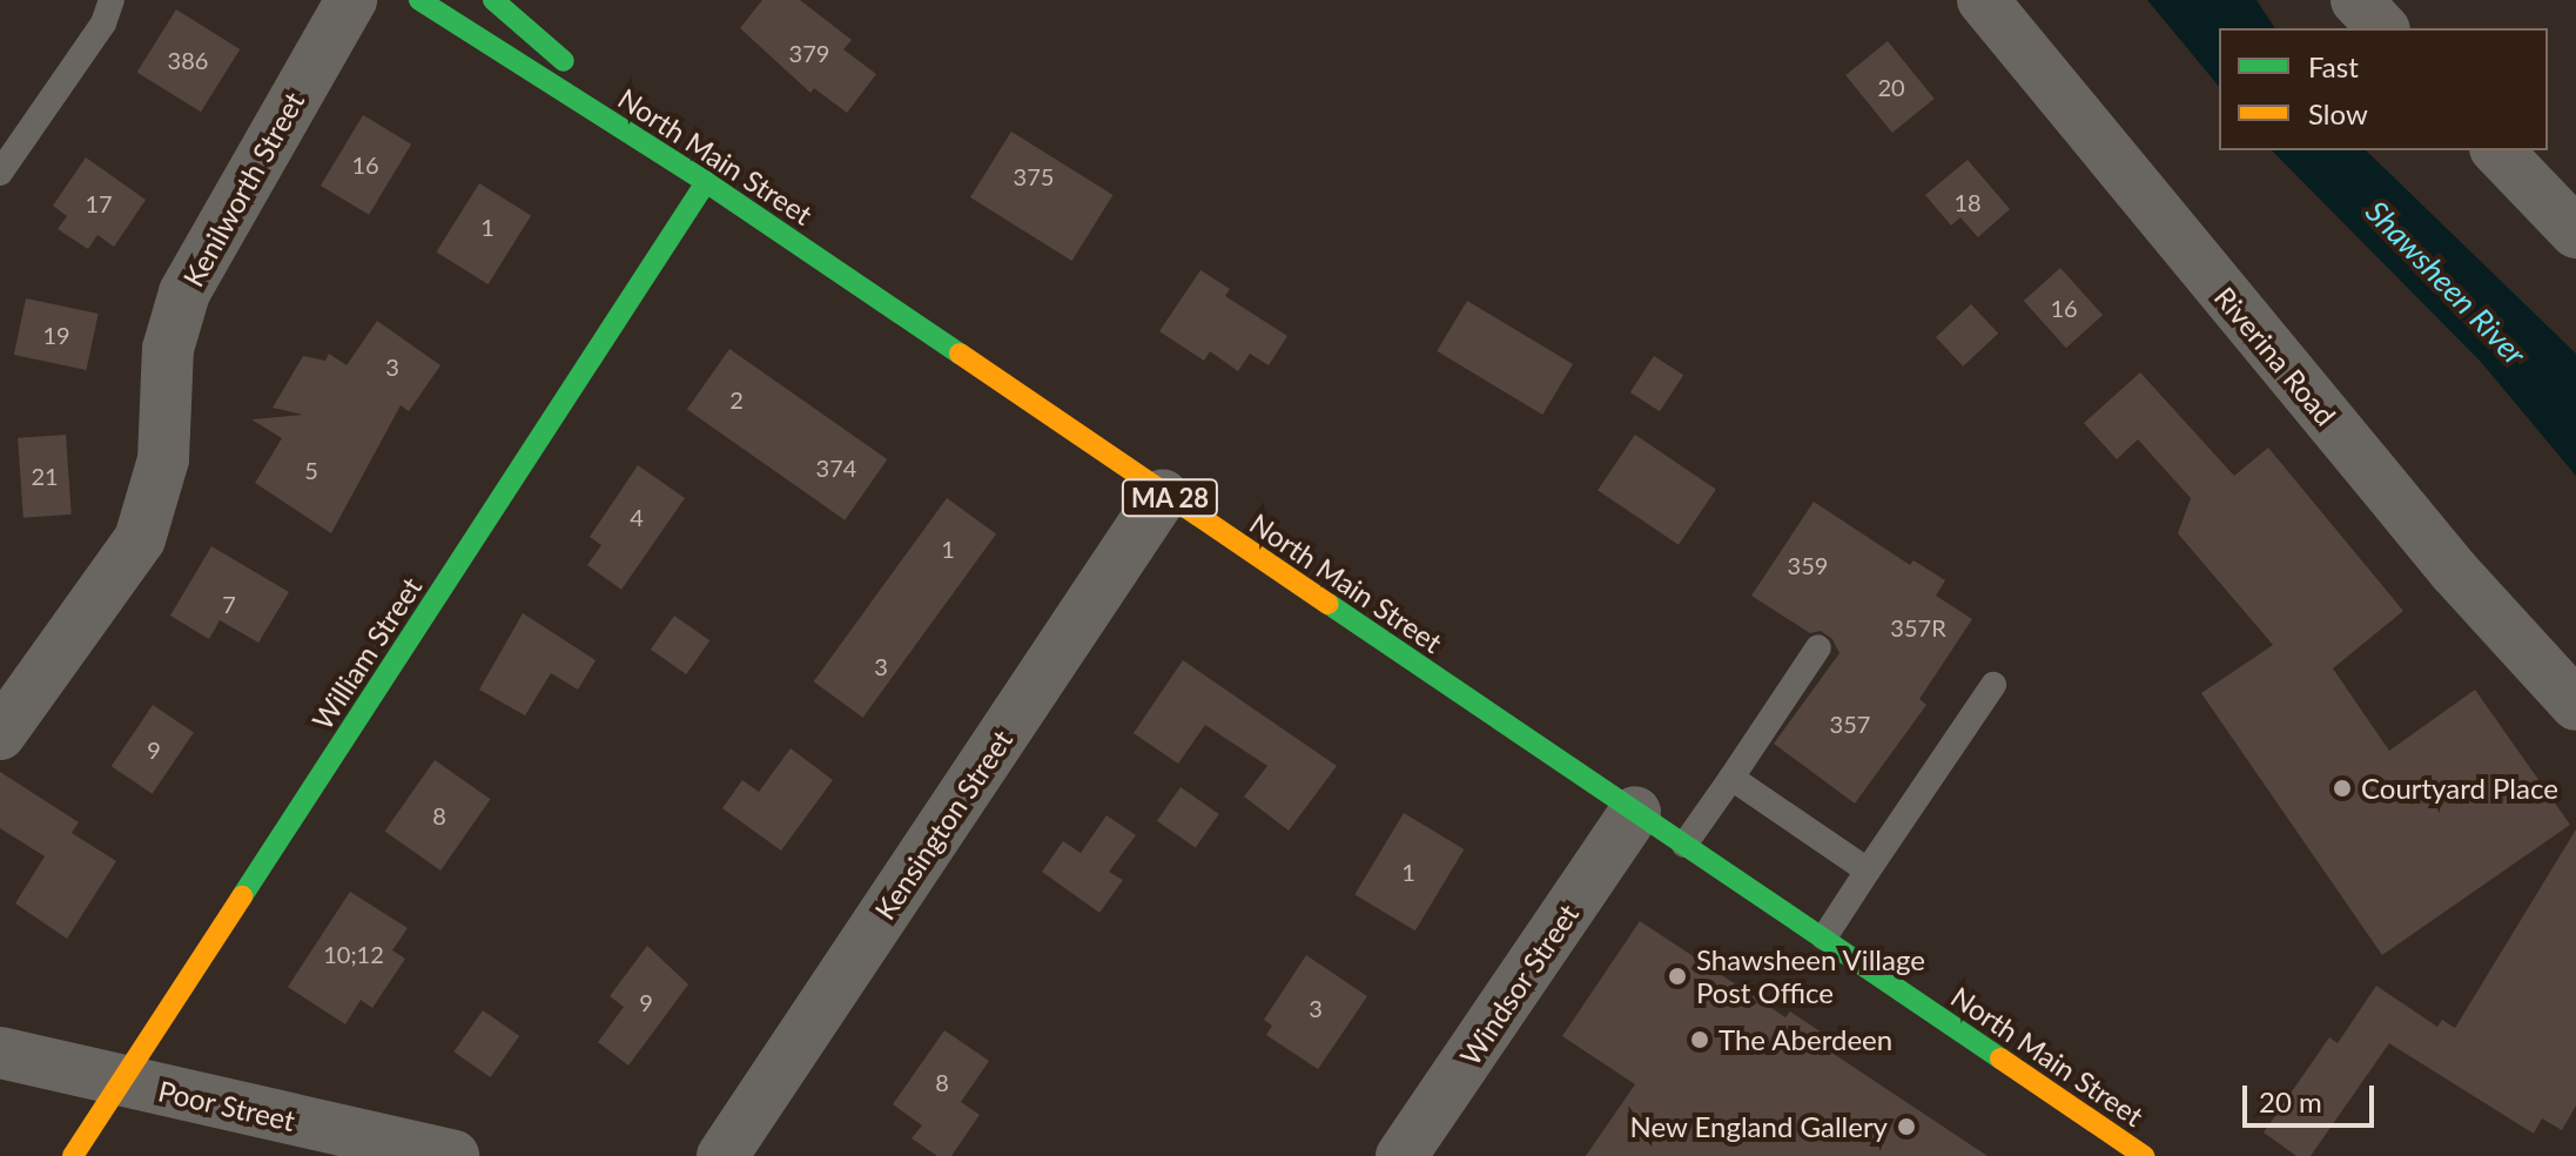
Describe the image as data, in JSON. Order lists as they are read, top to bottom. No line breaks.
{"streets":{"main road":["North Main Street","MA 28","William Street"],"street":["Kenilworth Street","Riverina Road","Kensington Street","Windsor Street","Poor Street"]},"crossings":[["North Main Street","MA 28"],["North Main Street","William Street"],["North Main Street","Kensington Street"],["North Main Street","Windsor Street"],["MA 28","William Street"],["William Street","Poor Street"]],"water":["Shawsheen River"],"places":["Courtyard Place","Shawsheen Village Post Office","The Aberdeen","New England Gallery"],"house_numbers":["379","386","20","16","375","18","17","1","16","19","3","2","374","5","21","4","1","359","7","357R","3","357","9","8","1","10;12","9","3","8"],"legend":["Fast","Slow"],"scale_bar":"20 m"}
